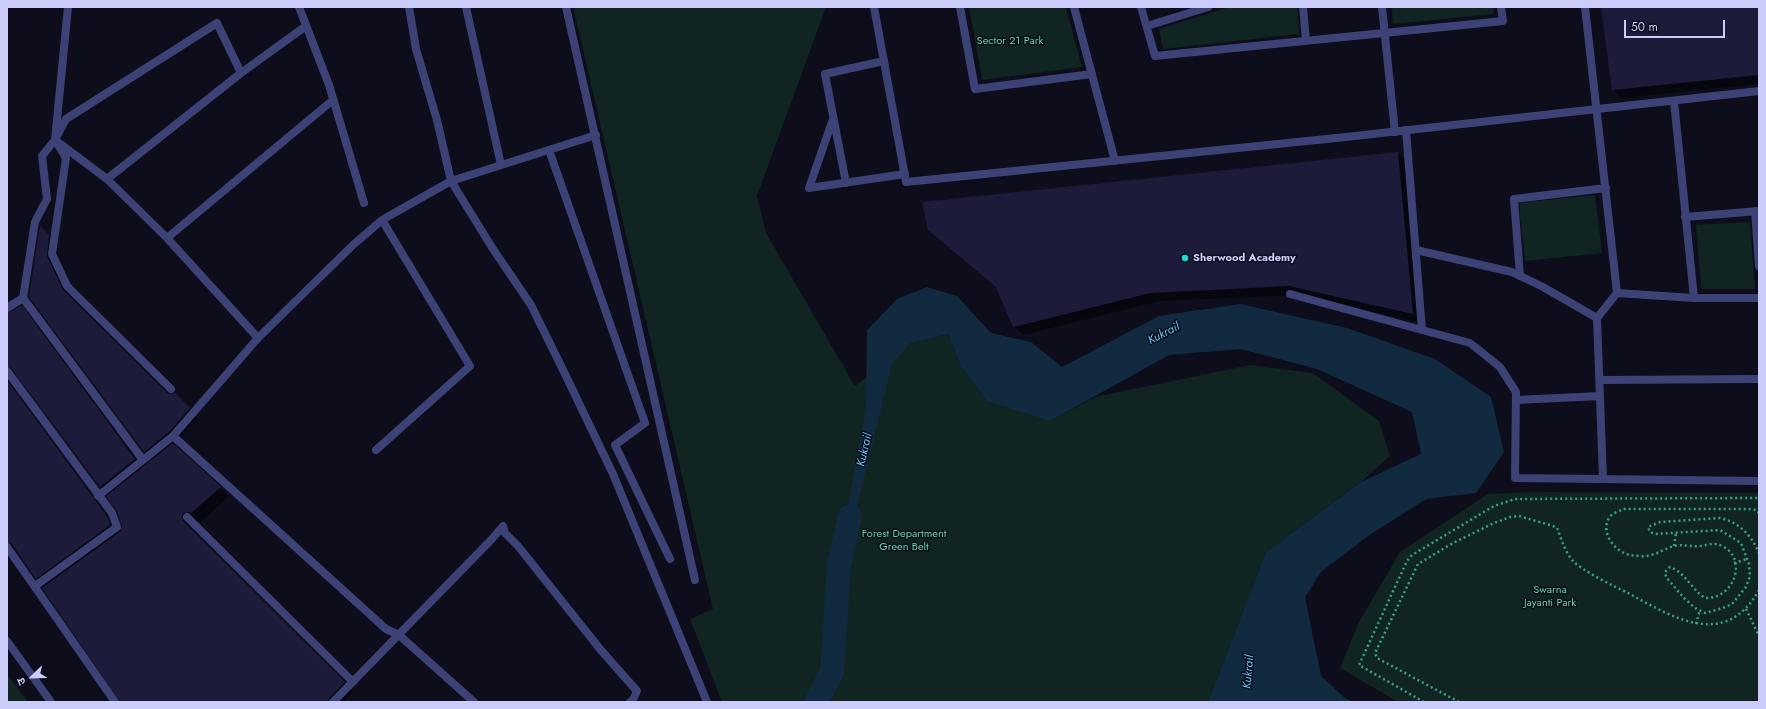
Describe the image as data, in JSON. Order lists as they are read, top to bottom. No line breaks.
{"water":["Kukrail"],"parks":["Sector 21 Park","Forest Department Green Belt","Swarna Jayanti Park"],"places":["Sherwood Academy"],"scale_bar":"50 m","north":"bottom left"}
